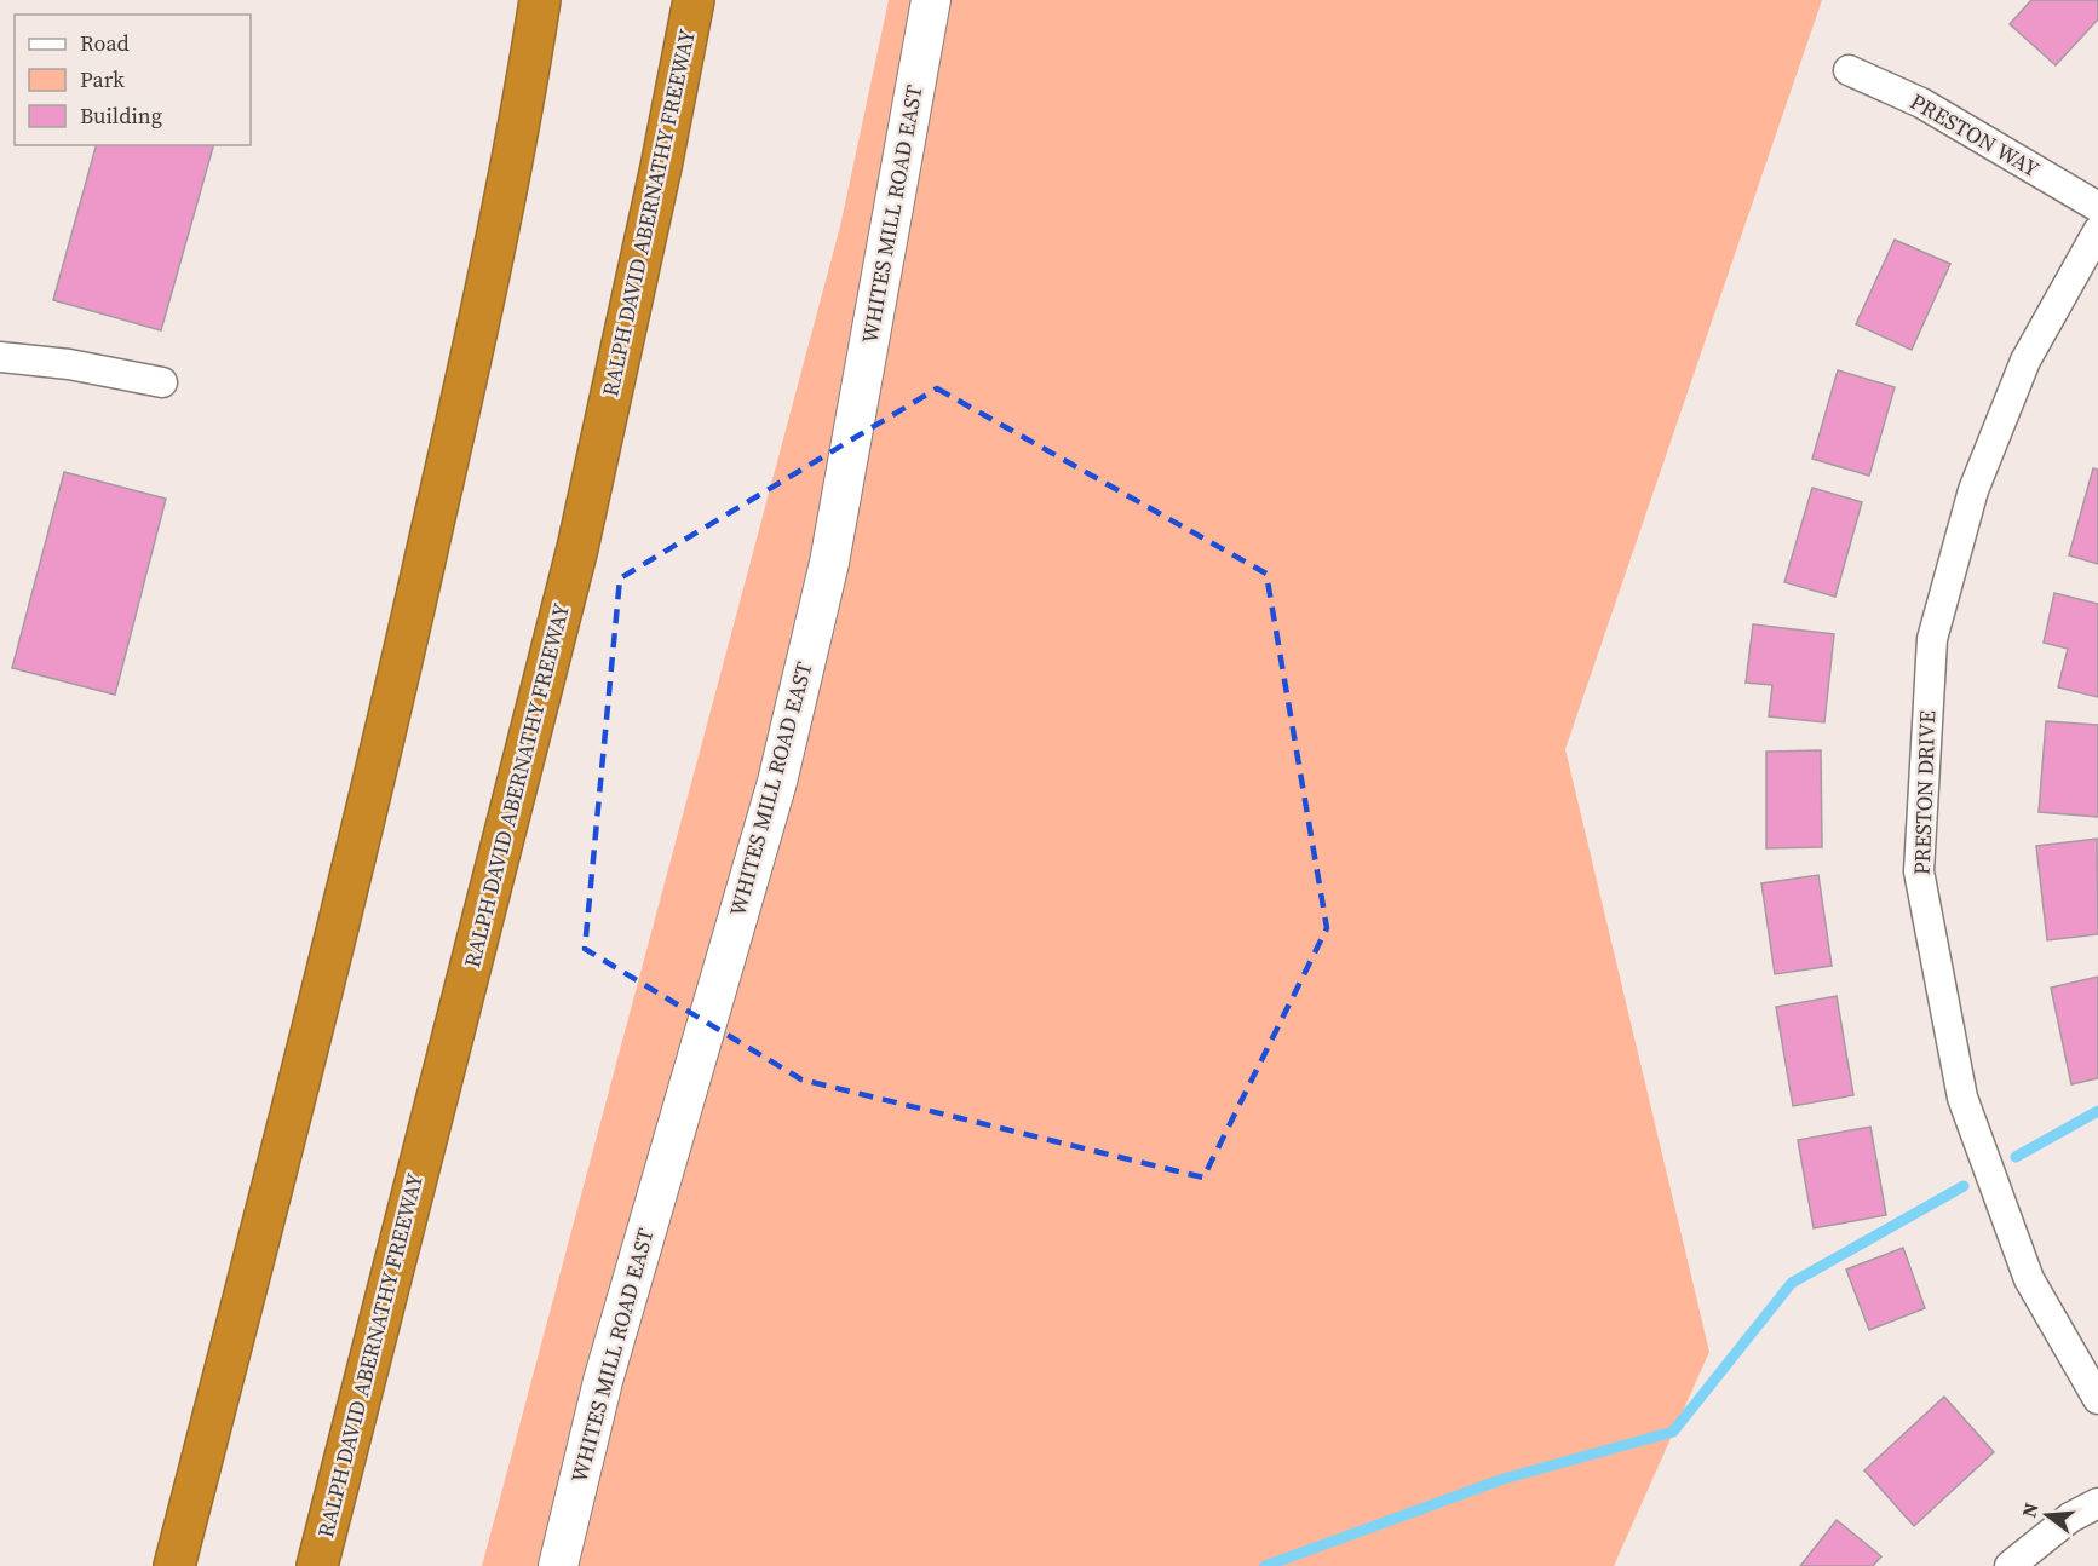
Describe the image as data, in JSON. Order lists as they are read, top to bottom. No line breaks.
{"streets":{"highway":["RALPH DAVID ABERNATHY FREEWAY"],"street":["PRESTON WAY","WHITES MILL ROAD EAST","PRESTON DRIVE"]},"legend":["Road","Park","Building"],"north":"left"}
